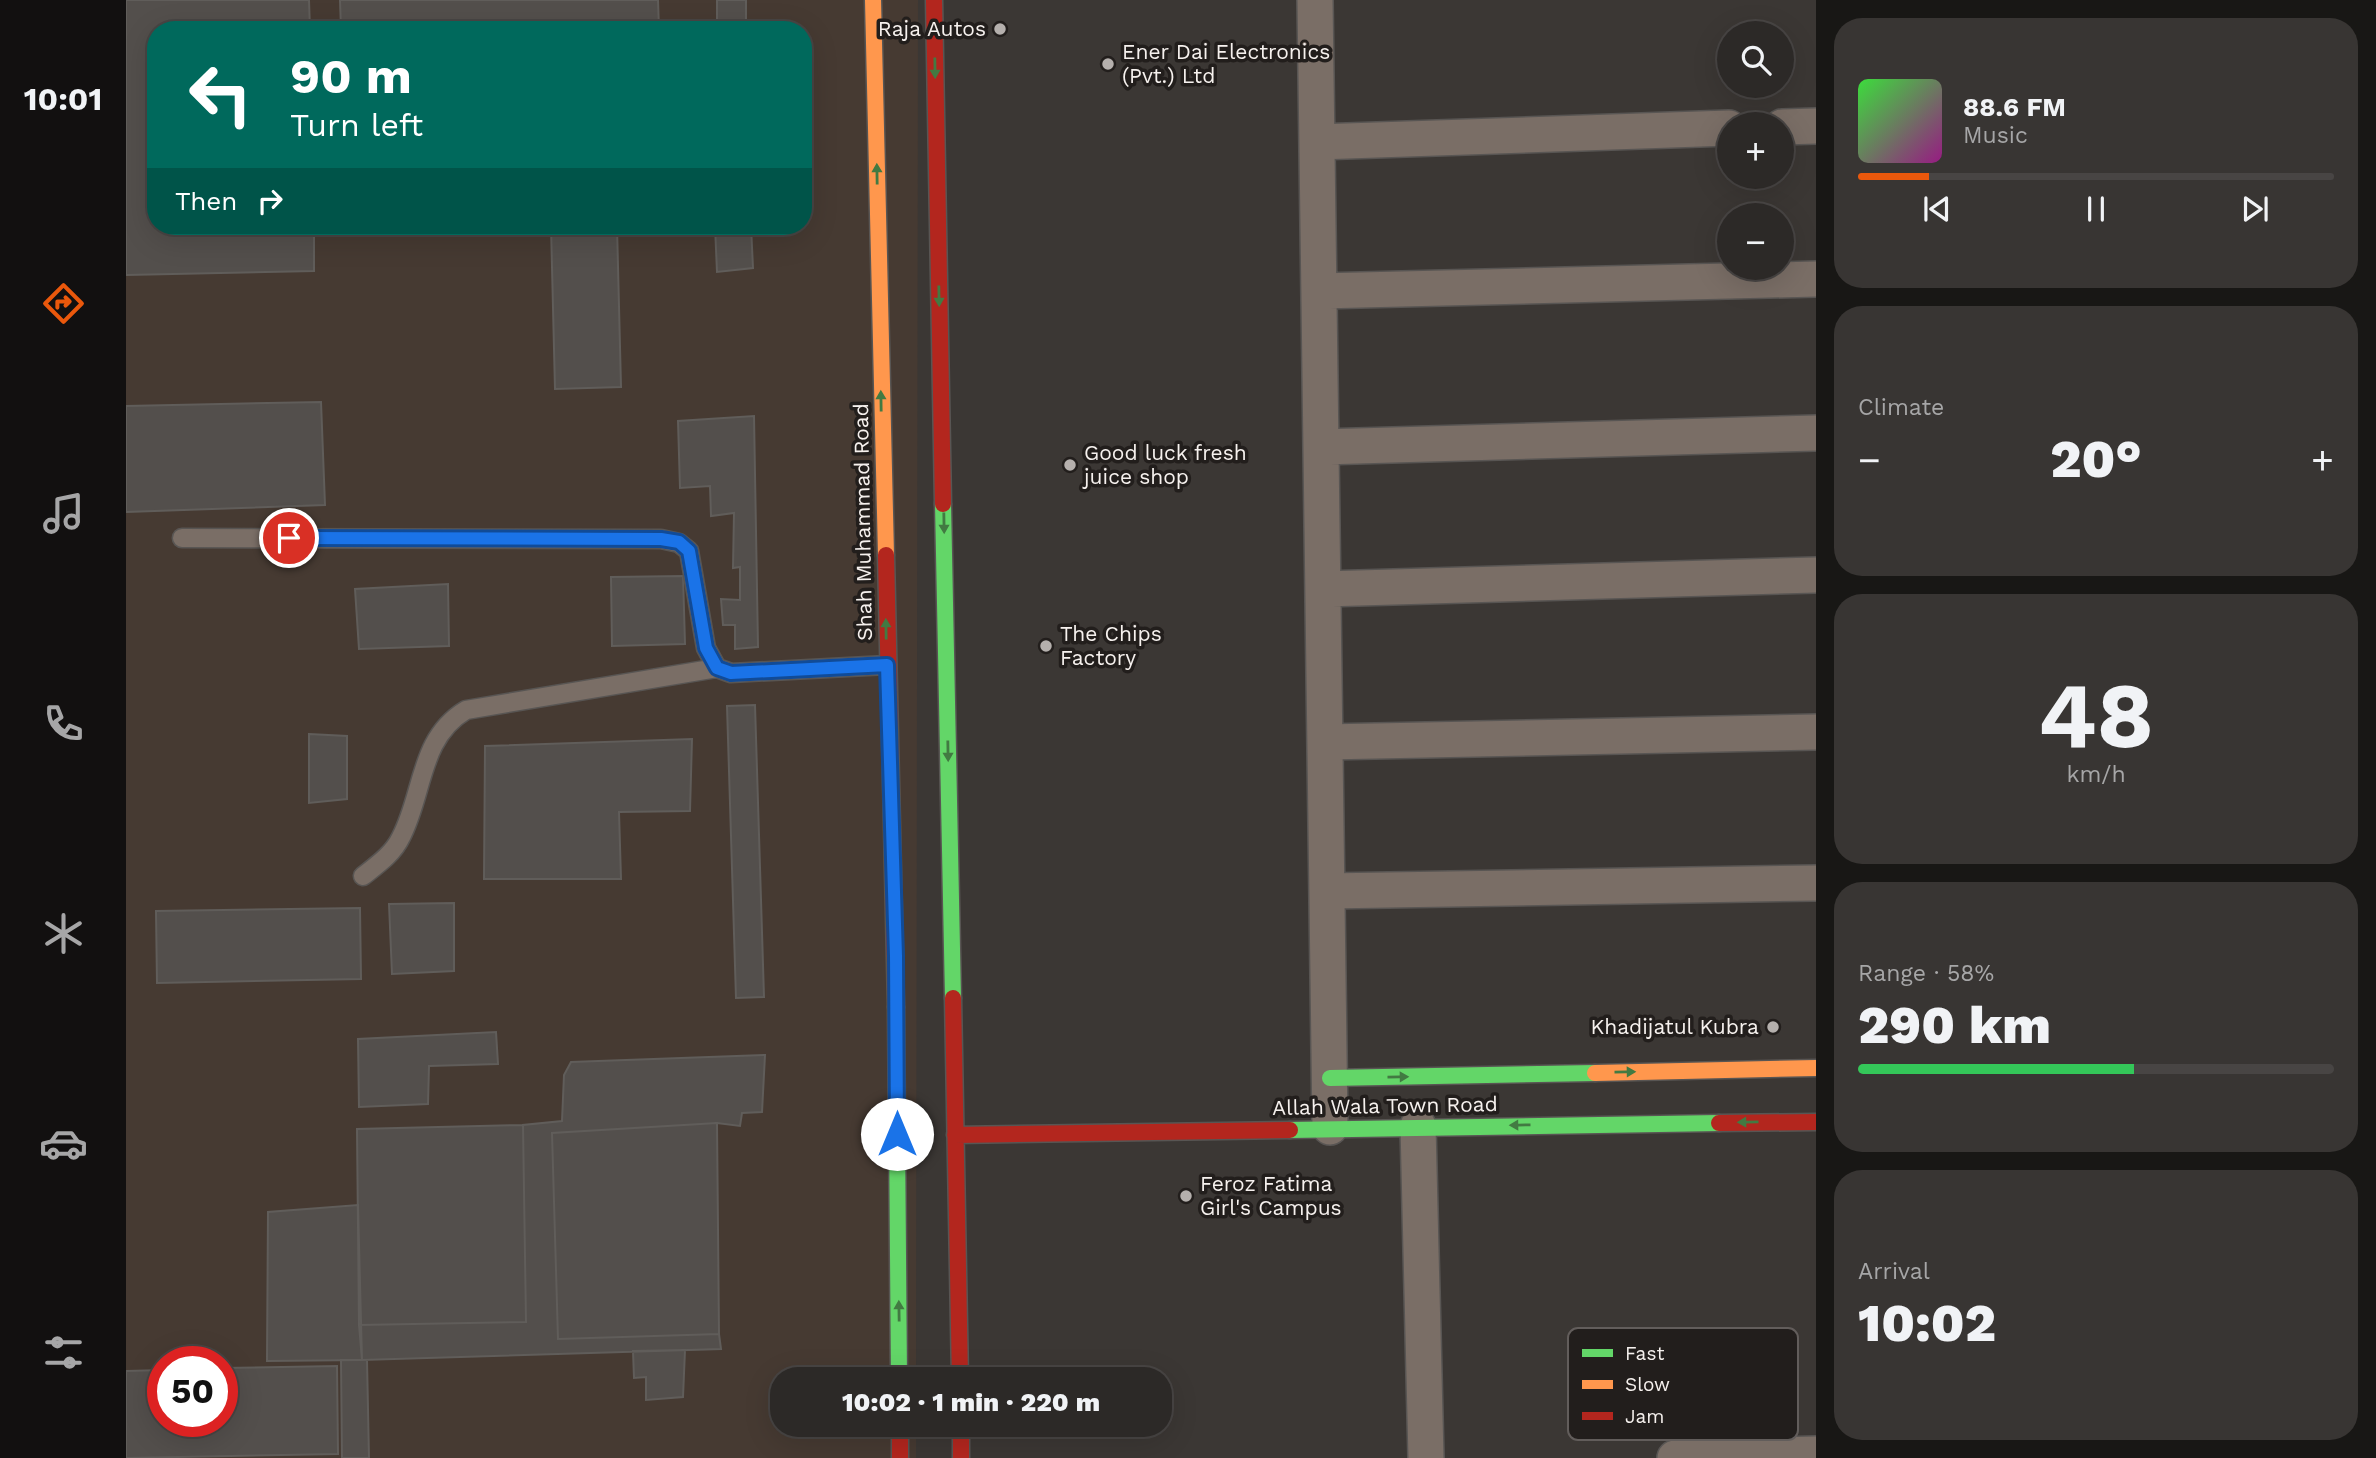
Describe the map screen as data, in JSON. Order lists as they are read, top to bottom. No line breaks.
{"streets":{"main road":["Shah Muhammad Road","Allah Wala Town Road"]},"places":["Raja Autos","Ener Dai Electronics (Pvt.) Ltd","Good luck fresh juice shop","The Chips Factory","Khadijatul Kubra","Feroz Fatima Girl's Campus"],"legend":["Fast","Slow","Jam"],"page":{"tabs":"10:01","map_buttons":["+","−"],"turn":["90 m","Turn left"],"song":["88.6 FM","Music"],"then":"Then","tile":["Climate",["48","km/h"],["Range · 58%","290 km"],["Arrival","10:02"]],"heat":["−","20°","+"],"limit":"50","trip":"10:02 · 1 min · 220 m"}}
